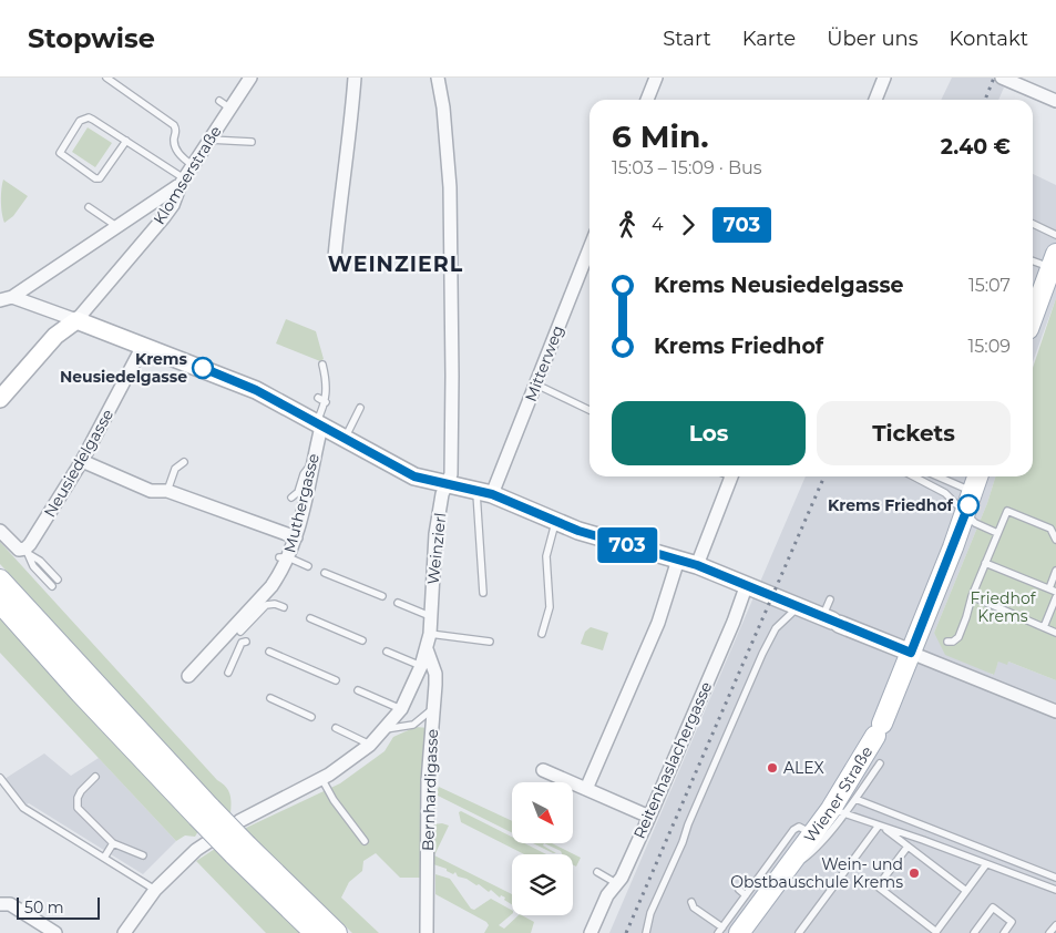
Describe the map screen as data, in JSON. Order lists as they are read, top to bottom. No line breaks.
{"streets":{"main road":["Wiener Straße"],"street":["Klomserstraße","Mitterweg","Neusiedelgasse","Muthergasse","Weinzierl","Reitenhaslachergasse","Bernhardigasse"]},"crossings":[["Weinzierl","Bernhardigasse"]],"districts":["WEINZIERL"],"parks":["Friedhof Krems"],"places":["Krems Neusiedelgasse","Krems Friedhof","ALEX","Wein- und Obstbauschule Krems"],"lines":["bus line 703"],"scale_bar":"50 m","north":"bottom right","page":{"header":"Stopwise","nav":["Start","Karte","Über uns","Kontakt"],"on_map":"703","heading":["6 Min.","15:03 – 15:09 · Bus","2.40 €"],"legs":["4","703"],"list":[{"name":"Krems Neusiedelgasse","value":"15:07"},{"name":"Krems Friedhof","value":"15:09"}],"buttons":["Los","Tickets"],"scale":"50 m"}}
